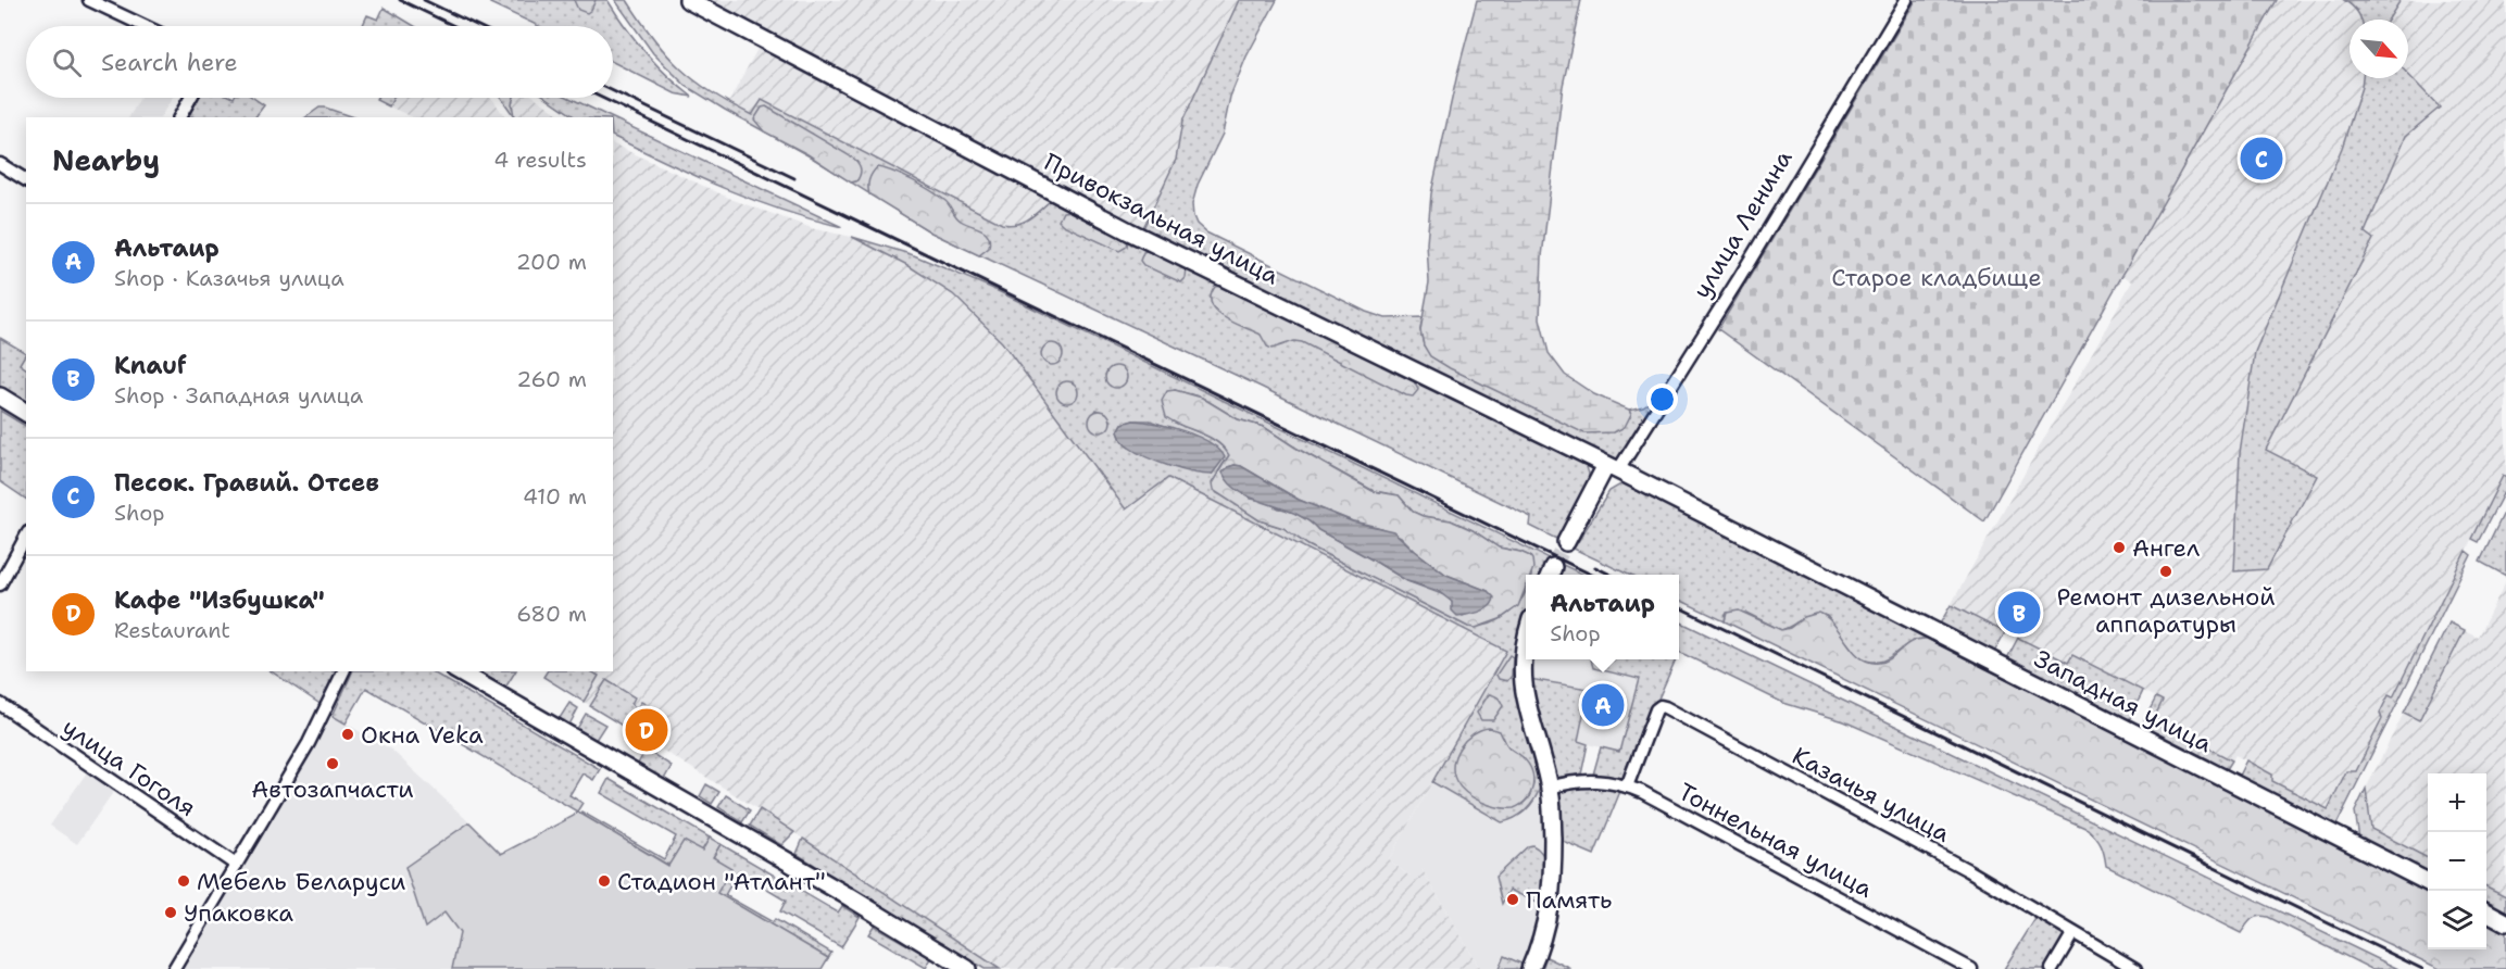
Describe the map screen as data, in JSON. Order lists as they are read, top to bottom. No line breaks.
{"streets":{"main road":["Привокзальная улица","улица Ленина","Западная улица"],"street":["улица Гоголя","Казачья улица","Тоннельная улица"]},"crossings":[["Привокзальная улица","улица Ленина"],["Привокзальная улица","Западная улица"],["улица Ленина","Западная улица"],["Казачья улица","Тоннельная улица"]],"parks":["Старое кладбище"],"places":["Ангел","Ремонт дизельной аппаратуры","Окна Veka","Автозапчасти","Мебель Беларуси","Стадион \"Атлант\"","Память","Упаковка"],"north":"bottom right","page":{"search":"Search here","heading":["Nearby","4 results"],"pins":["C","B","A","D"],"list":[{"mark":"A","name":"Альтаир","note":"Shop · Казачья улица","value":"200 m"},{"mark":"B","name":"Knauf","note":"Shop · Западная улица","value":"260 m"},{"mark":"C","name":"Песок. Гравий. Отсев","note":"Shop","value":"410 m"},{"mark":"D","name":"Кафе \"Избушка\"","note":"Restaurant","value":"680 m"}],"popup":["Альтаир","Shop"],"map_buttons":["+","−"]}}
